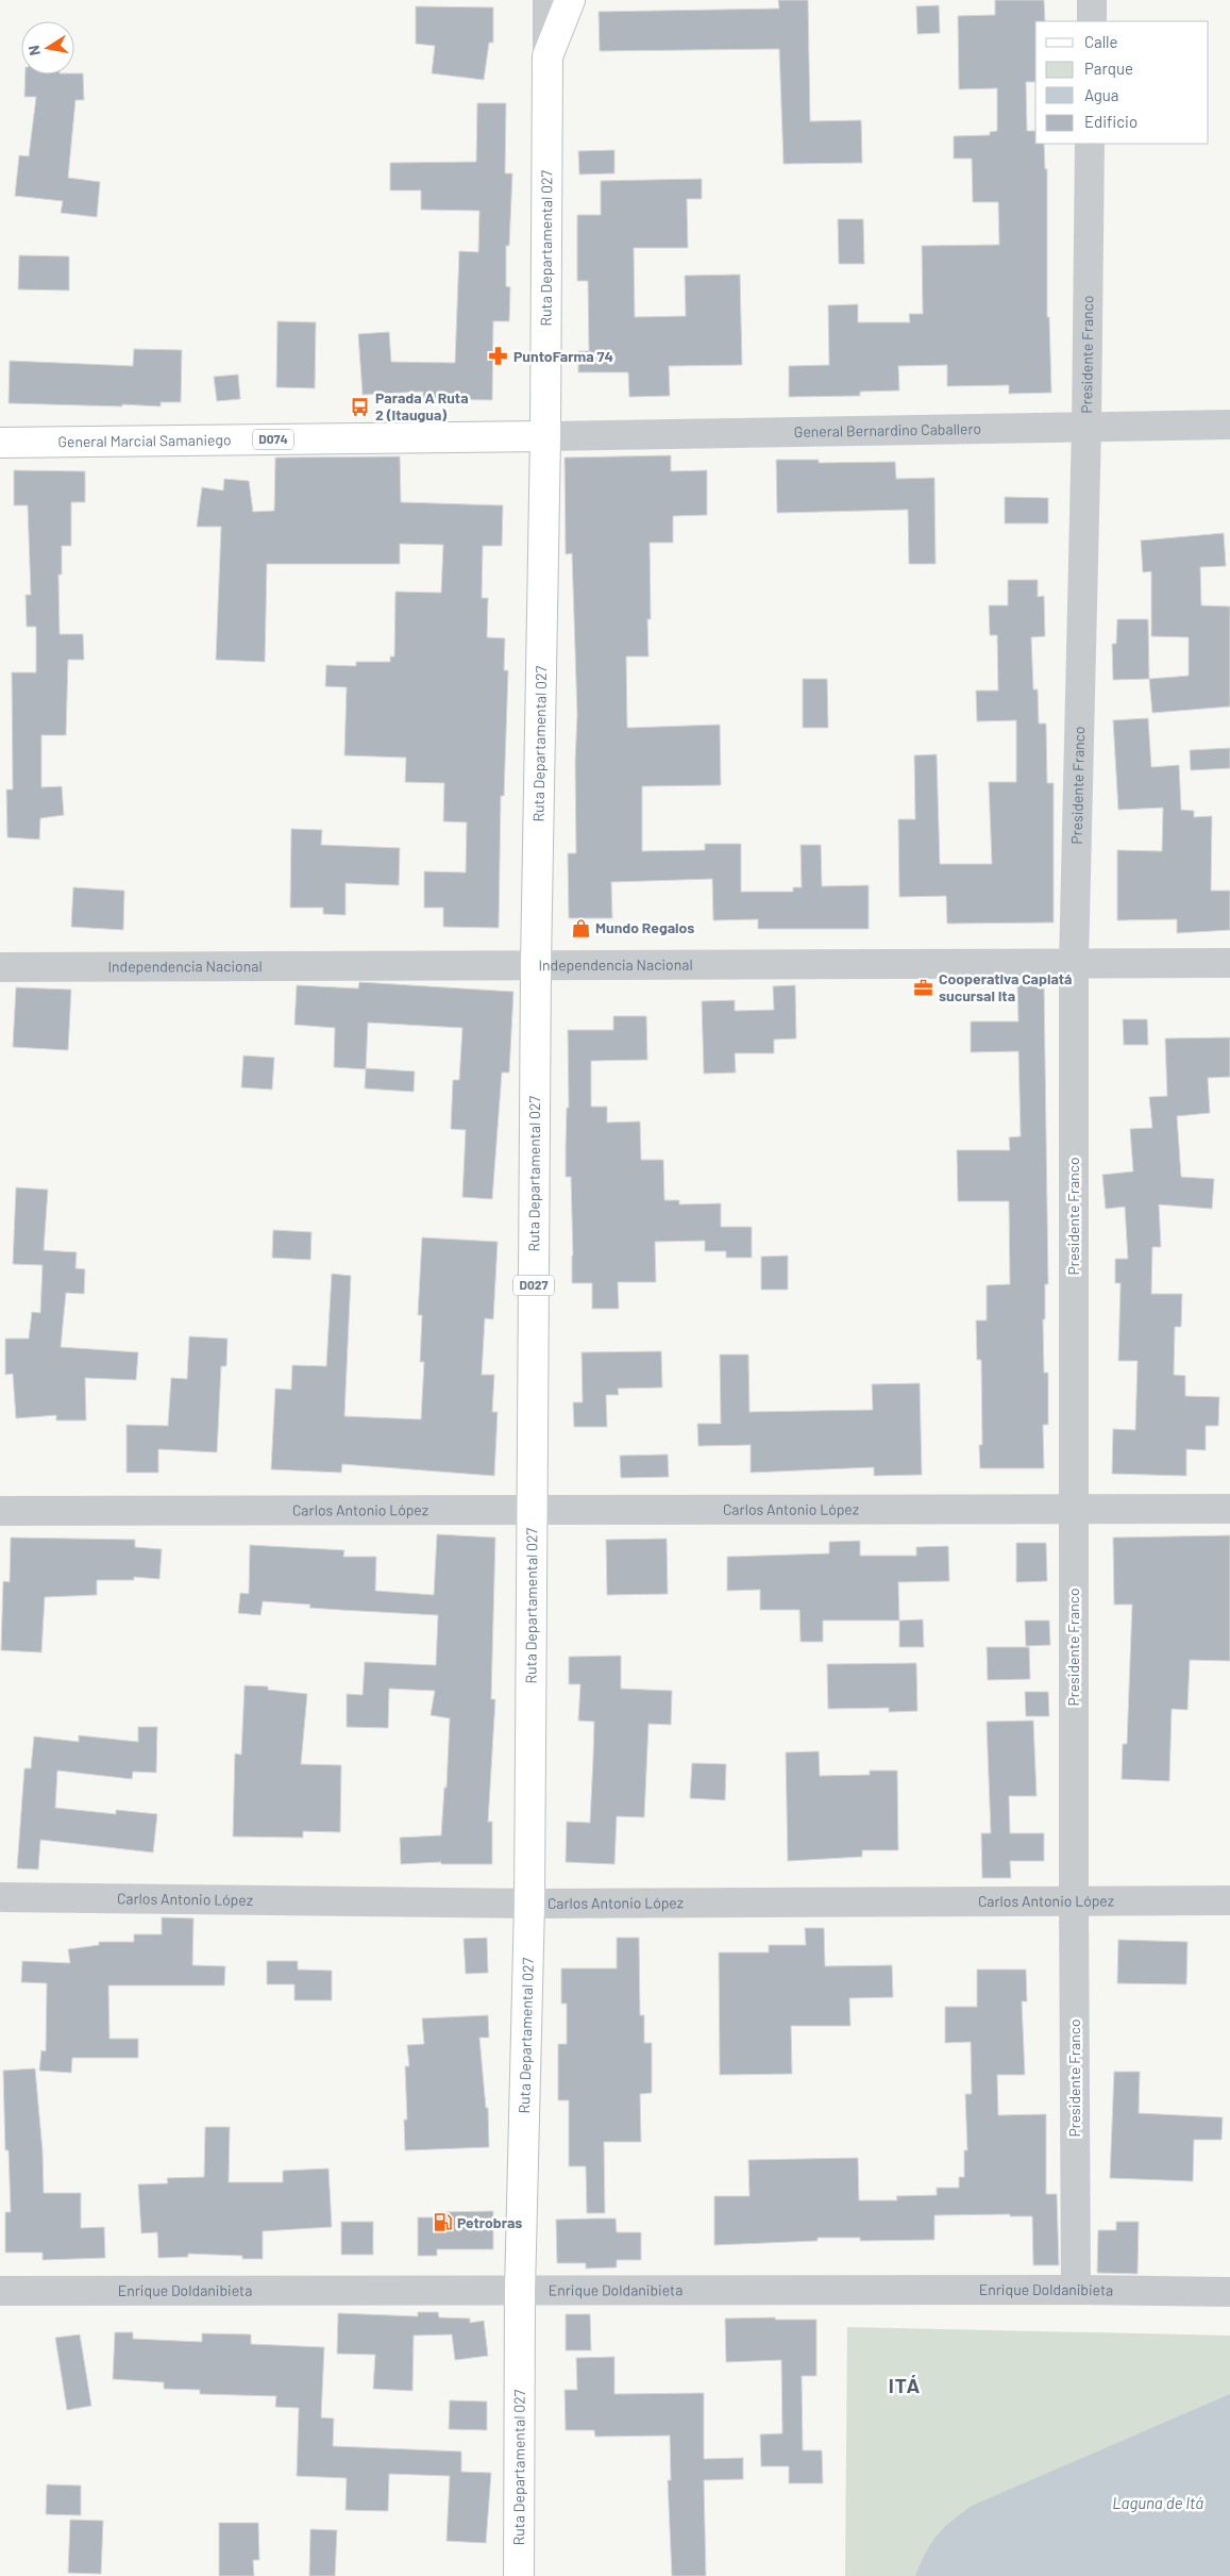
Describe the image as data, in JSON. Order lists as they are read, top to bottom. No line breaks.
{"streets":{"main road":["Ruta Departamental 027","D074","General Marcial Samaniego","D027"],"street":["Presidente Franco","General Bernardino Caballero","Independencia Nacional","Carlos Antonio López","Enrique Doldanibieta"]},"crossings":[["Ruta Departamental 027","General Bernardino Caballero"],["Ruta Departamental 027","General Marcial Samaniego"],["Ruta Departamental 027","Independencia Nacional"],["Ruta Departamental 027","Carlos Antonio López"],["Ruta Departamental 027","Enrique Doldanibieta"],["Presidente Franco","General Bernardino Caballero"],["Presidente Franco","Independencia Nacional"],["Presidente Franco","Carlos Antonio López"],["Presidente Franco","Enrique Doldanibieta"],["General Bernardino Caballero","General Marcial Samaniego"]],"districts":["ITÁ"],"water":["Laguna de Itá"],"places":{"pharmacy":["PuntoFarma 74"],"bus stop":["Parada A Ruta 2 (Itaugua)"],"shop":["Mundo Regalos"],"office":["Cooperativa Capiatá sucursal Ita"],"fuel station":["Petrobras"]},"legend":["Calle","Parque","Agua","Edificio"],"north":"left"}
